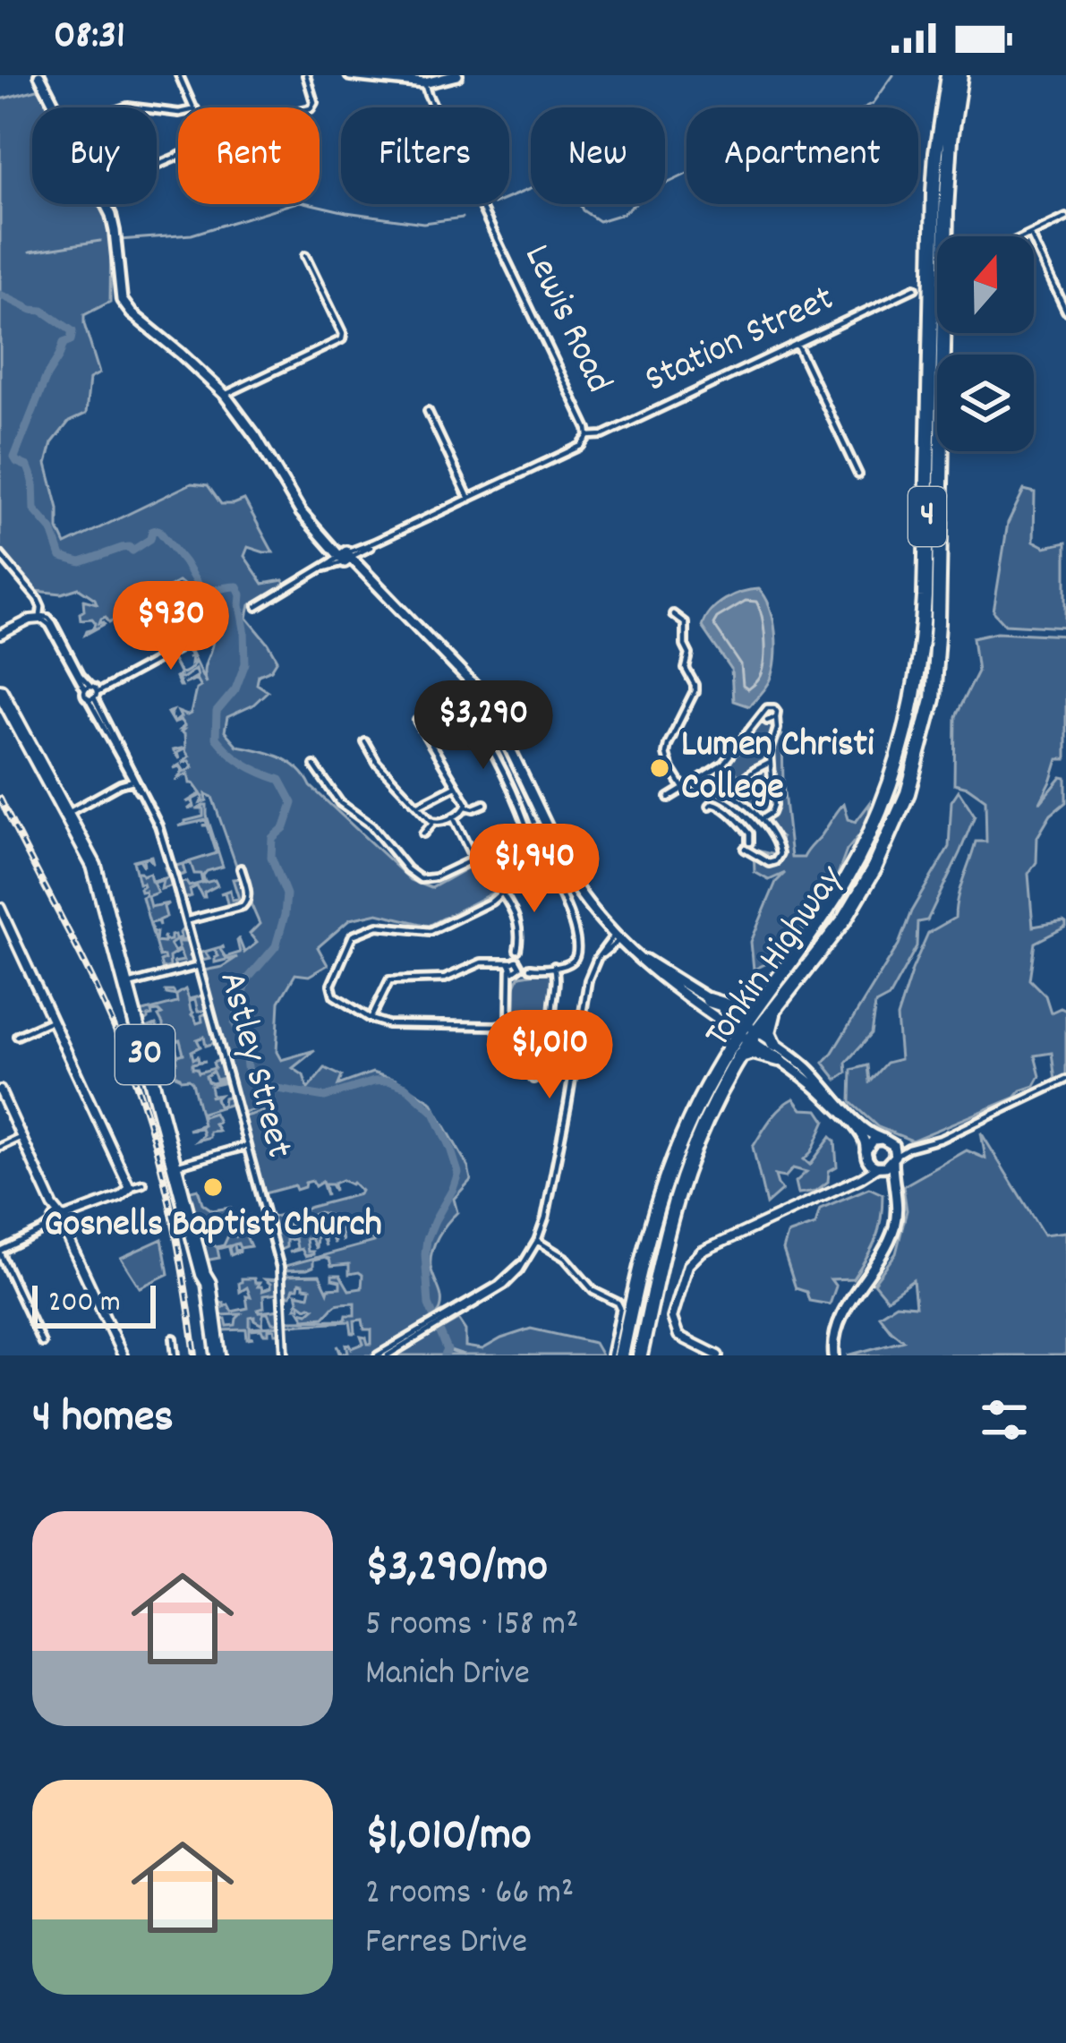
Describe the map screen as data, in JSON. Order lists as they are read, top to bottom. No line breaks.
{"streets":{"highway":["4","Tonkin Highway","30"],"street":["Lewis Road","Station Street","Astley Street"]},"crossings":[["Lewis Road","Station Street"]],"places":["Lumen Christi College","Gosnells Baptist Church"],"scale_bar":"200 m","north":"top","page":{"status":"08:31","chip":["Buy","Rent","Filters","New","Apartment"],"price":["$930","$3,290","$1,940","$1,010"],"scale":"200 m","heading":"4 homes","list":[{"name":"$3,290/mo","note":"5 rooms · 158 m² · Manich Drive"},{"name":"$1,010/mo","note":"2 rooms · 66 m² · Ferres Drive"}]}}
